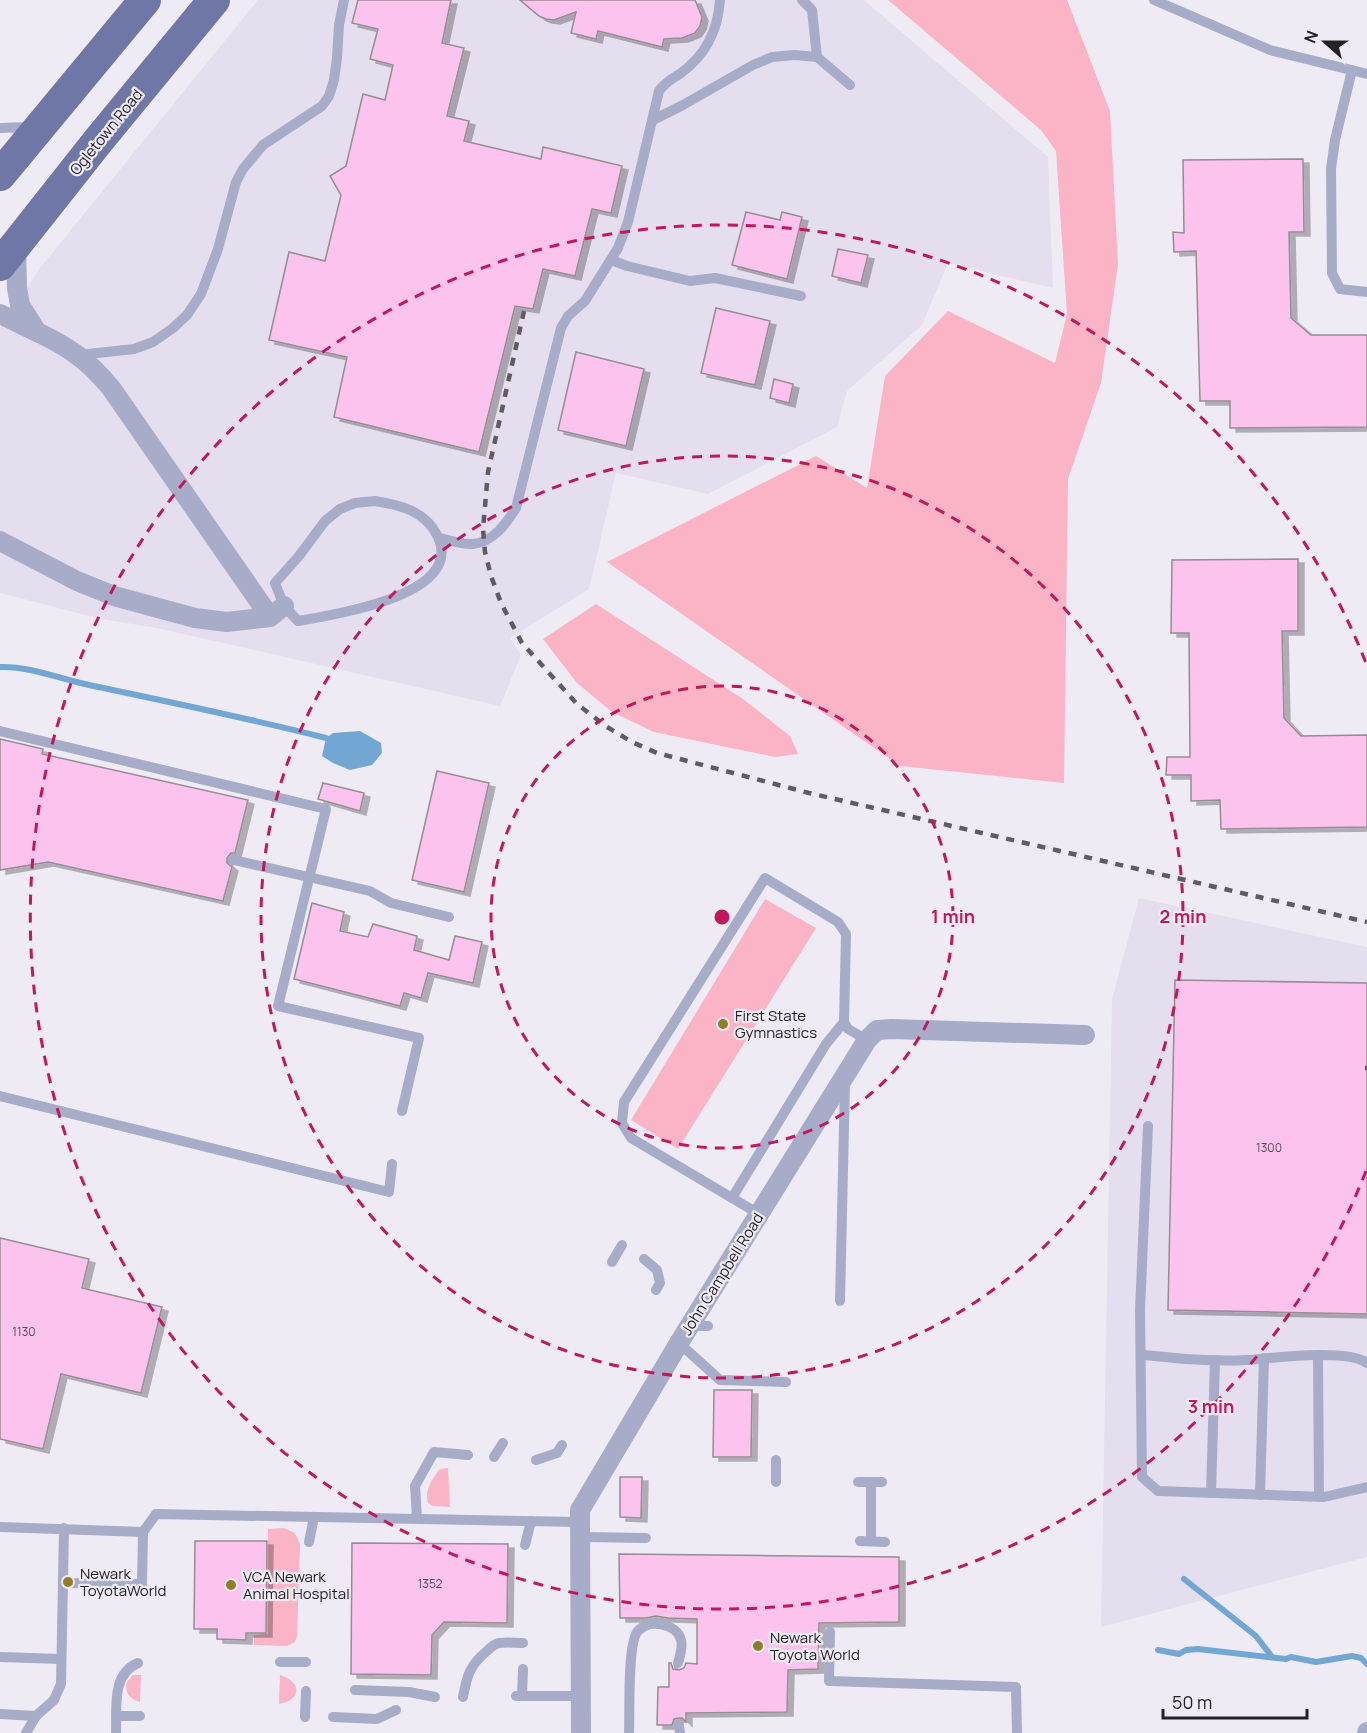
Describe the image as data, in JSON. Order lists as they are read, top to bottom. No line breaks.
{"streets":{"main road":["Ogletown Road"],"street":["John Campbell Road"]},"places":["First State Gymnastics","Newark ToyotaWorld","VCA Newark Animal Hospital","Newark Toyota World"],"house_numbers":["1300","1130","1352"],"scale_bar":"50 m","north":"left","rings":["1 min","2 min","3 min"]}
